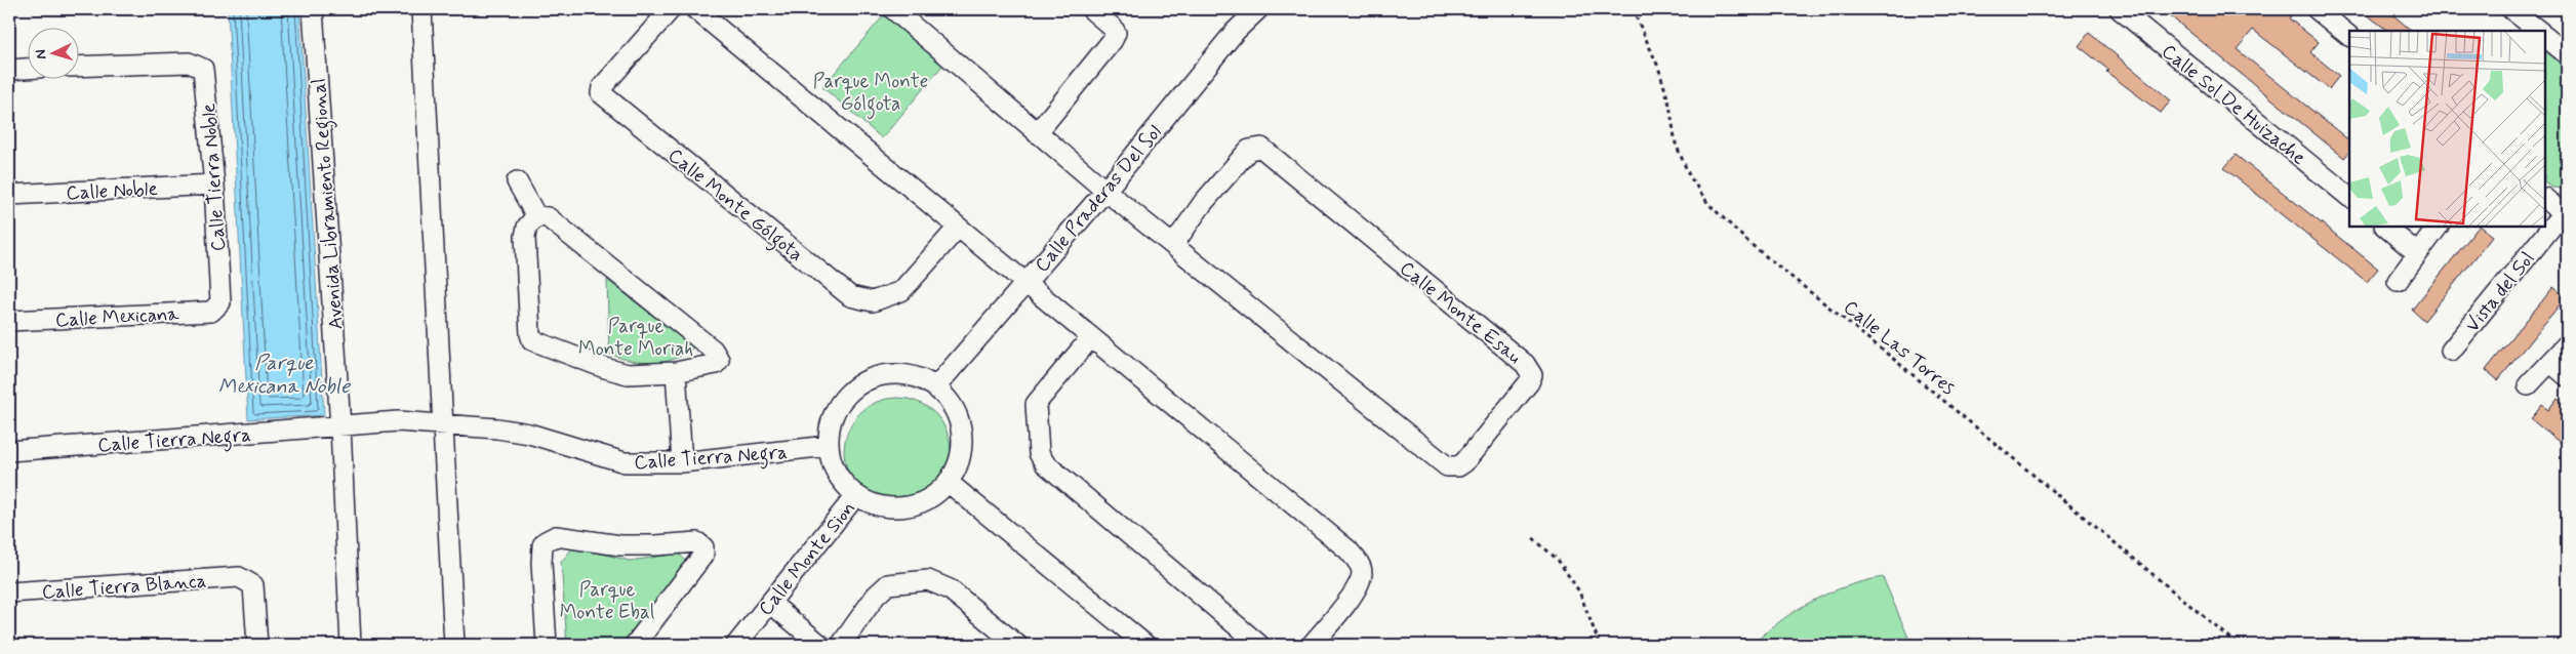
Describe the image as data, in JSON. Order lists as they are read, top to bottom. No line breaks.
{"streets":{"street":["Calle Sol De Huizache","Calle Tierra Noble","Calle Noble","Calle Praderas Del Sol","Avenida Libramiento Regional","Calle Monte Gólgota","Vista del Sol","Calle Monte Esau","Calle Mexicana","Calle Tierra Negra","Calle Monte Sion","Calle Tierra Blanca"],"path":["Calle Las Torres"]},"crossings":[["Calle Tierra Noble","Calle Noble"],["Calle Tierra Noble","Calle Mexicana"],["Calle Praderas Del Sol","Calle Monte Esau"],["Calle Praderas Del Sol","Calle Tierra Negra"],["Calle Praderas Del Sol","Calle Monte Sion"],["Avenida Libramiento Regional","Calle Tierra Negra"],["Calle Tierra Negra","Calle Monte Sion"]],"water":["Parque Mexicana Noble"],"parks":["Parque Monte Gólgota","Parque Monte Moriah","Parque Monte Ebal"],"north":"left"}
